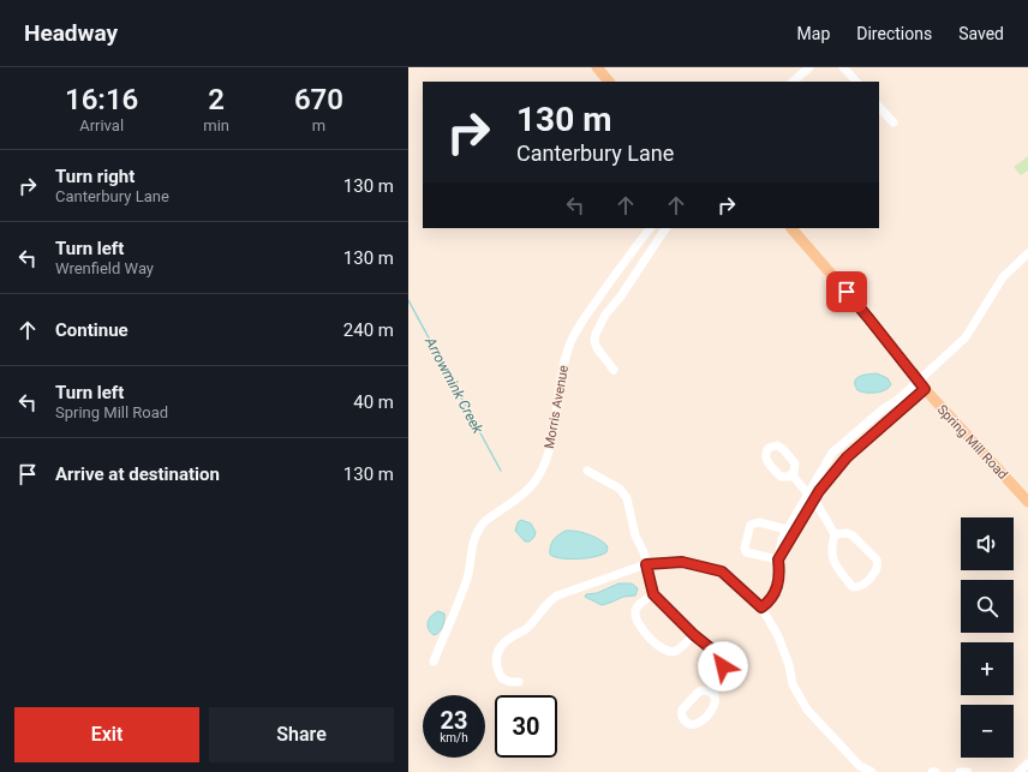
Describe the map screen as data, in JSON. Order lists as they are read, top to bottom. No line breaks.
{"streets":{"main road":["Spring Mill Road"],"street":["Morris Avenue"]},"water":["Arrowmink Creek"],"page":{"header":"Headway","nav":["Map","Directions","Saved"],"eta":["16:16","Arrival","2","min","670","m"],"turn":["130 m","Canterbury Lane"],"list":[{"name":"Turn right","note":"Canterbury Lane","value":"130 m"},{"name":"Turn left","note":"Wrenfield Way","value":"130 m"},{"name":"Continue","value":"240 m"},{"name":"Turn left","note":"Spring Mill Road","value":"40 m"},{"name":"Arrive at destination","value":"130 m"}],"map_buttons":["+","−"],"speed":"23 km/h","limit":"30","buttons":["Exit","Share"]}}
